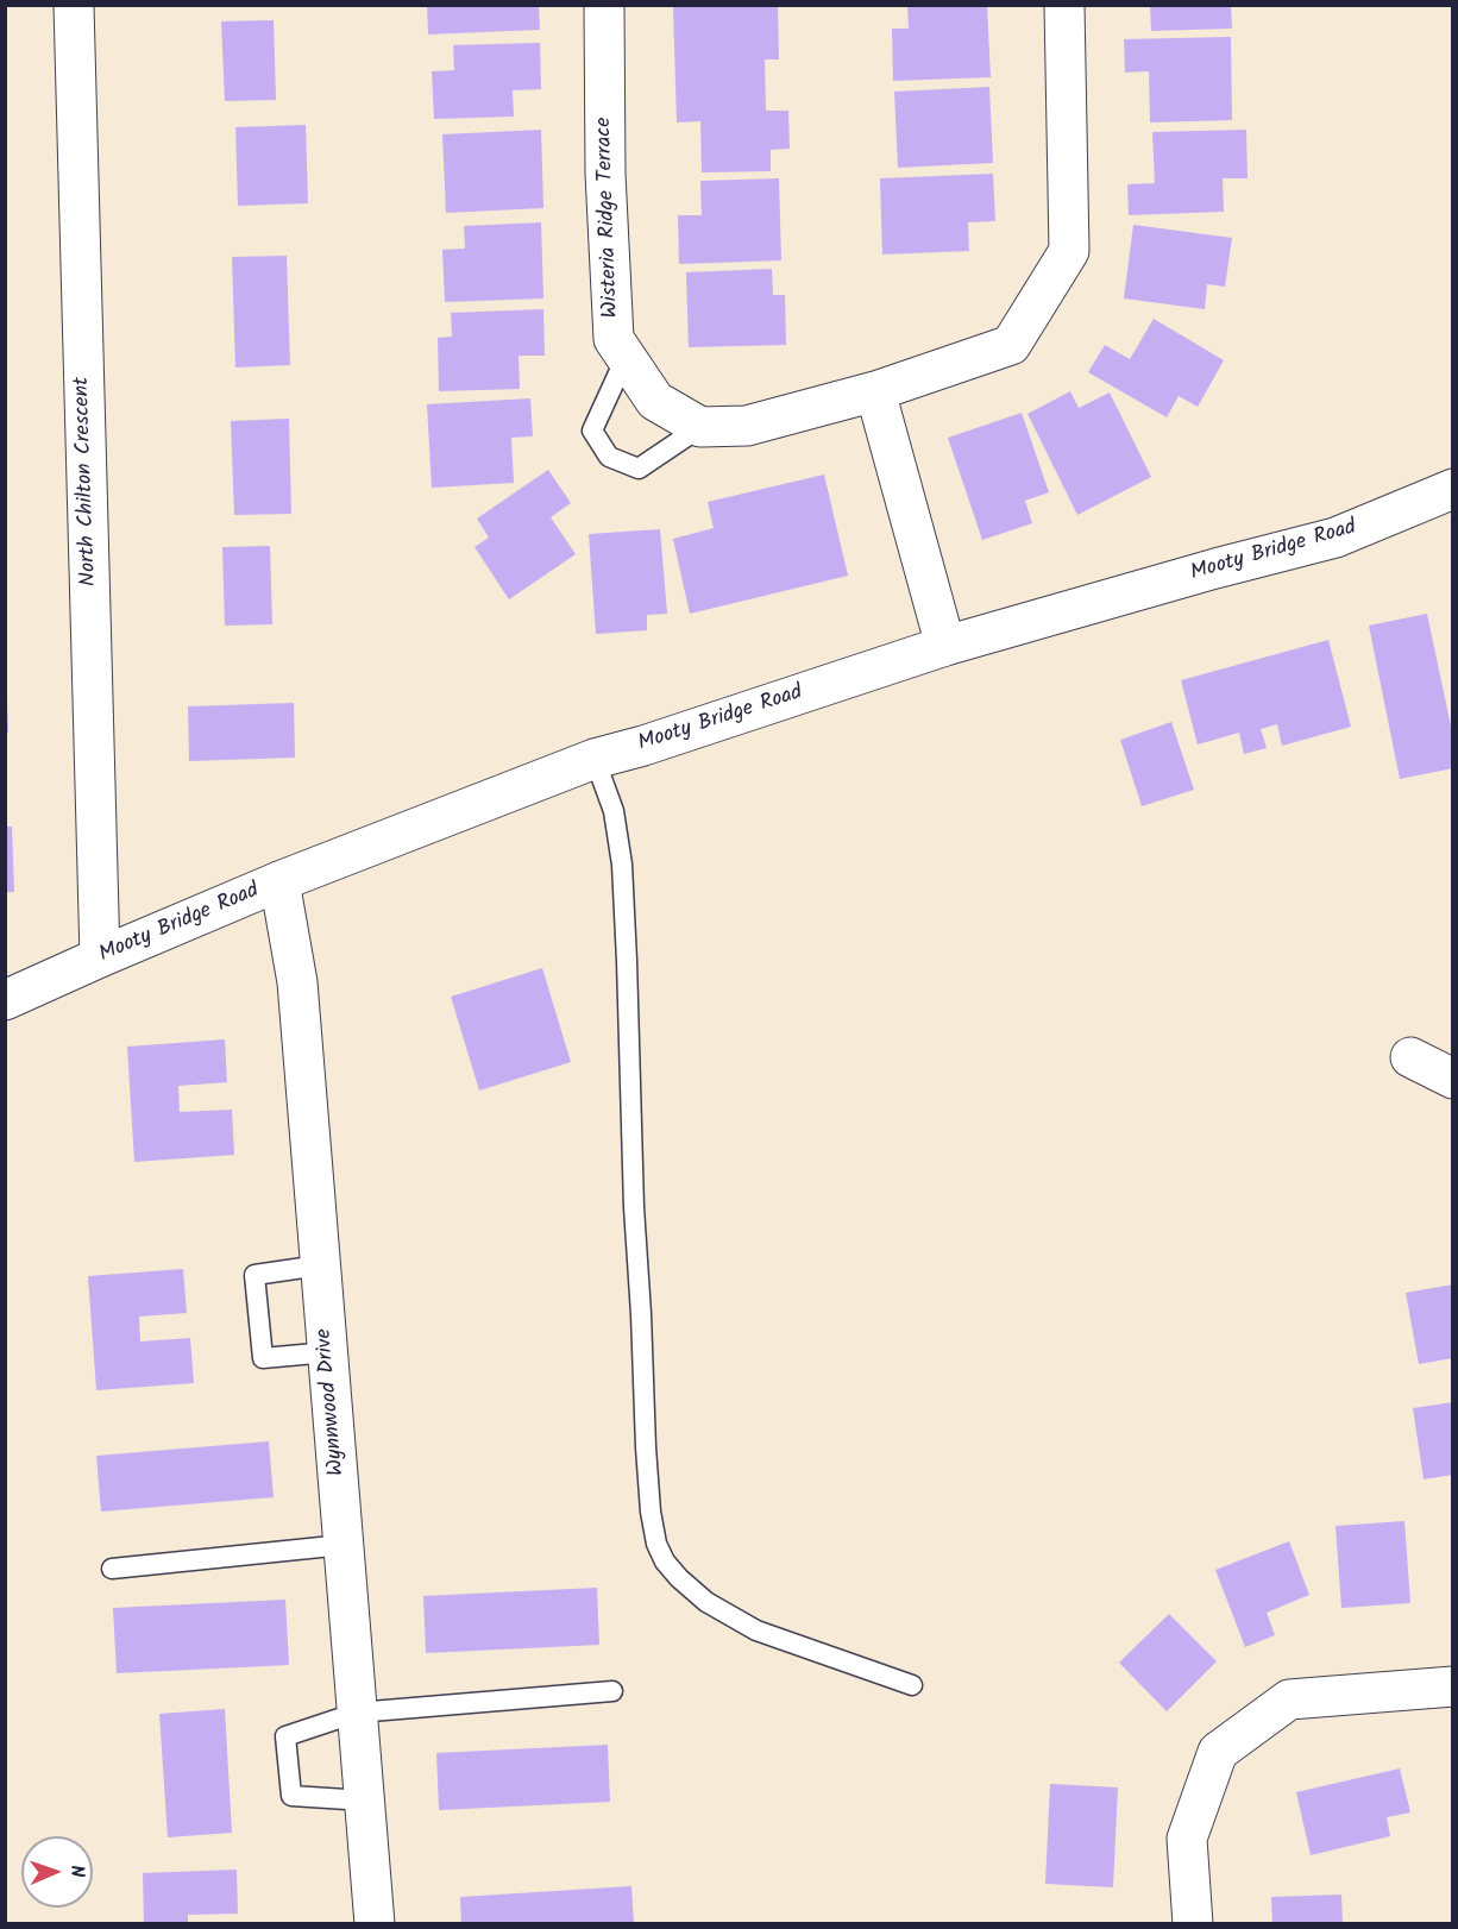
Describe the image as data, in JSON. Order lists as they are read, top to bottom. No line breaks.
{"streets":{"street":["Wisteria Ridge Terrace","North Chilton Crescent","Mooty Bridge Road","Wynnwood Drive"]},"crossings":[["North Chilton Crescent","Mooty Bridge Road"],["Mooty Bridge Road","Wynnwood Drive"]],"north":"right"}
